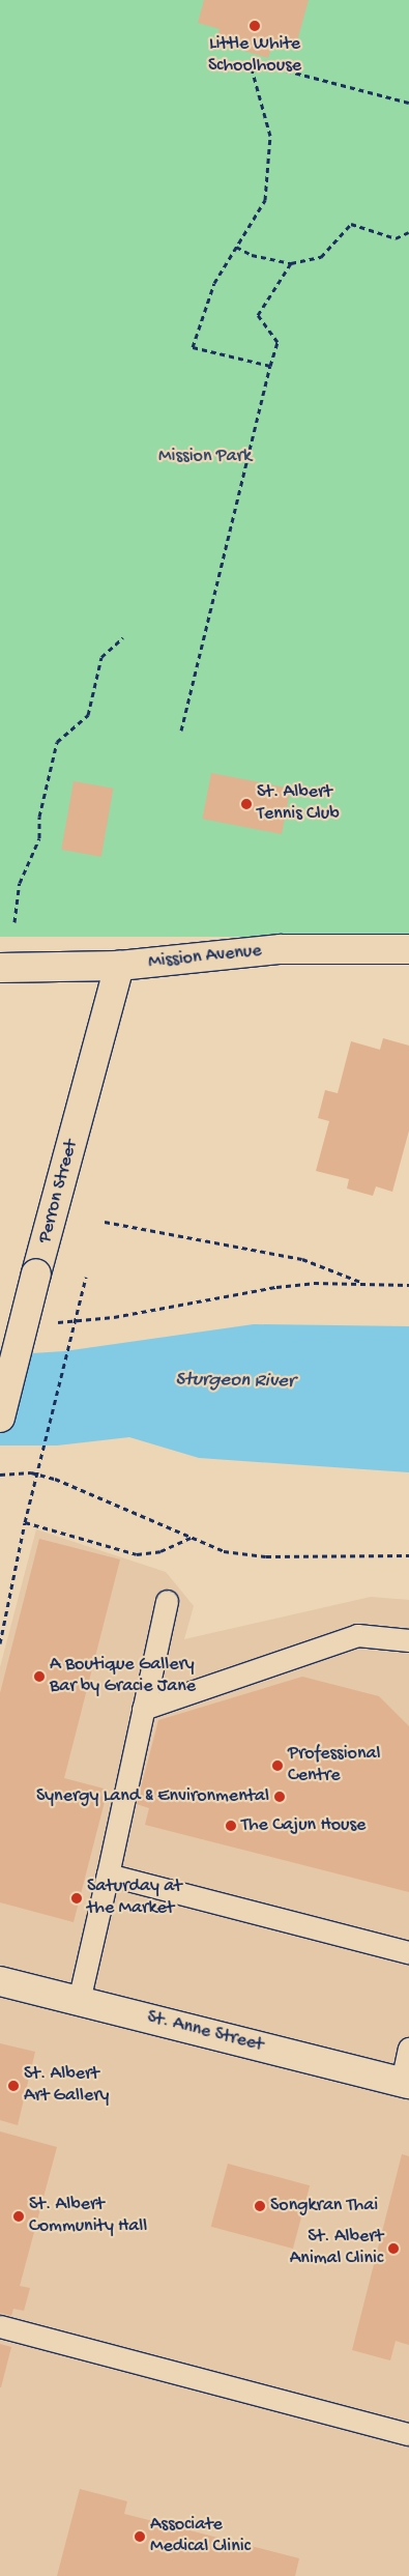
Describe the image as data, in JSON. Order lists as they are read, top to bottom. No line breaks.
{"streets":{"street":["Mission Avenue","Perron Street","St. Anne Street"]},"crossings":[["Mission Avenue","Perron Street"]],"water":["Sturgeon River"],"parks":["Mission Park"],"places":["Little White Schoolhouse","St. Albert Tennis Club","A Boutique Gallery Bar by Gracie Jane","Professional Centre","Synergy Land & Environmental","The Cajun House","Saturday at the Market","St. Albert Art Gallery","Songkran Thai","St. Albert Community Hall","St. Albert Animal Clinic","Associate Medical Clinic"]}
